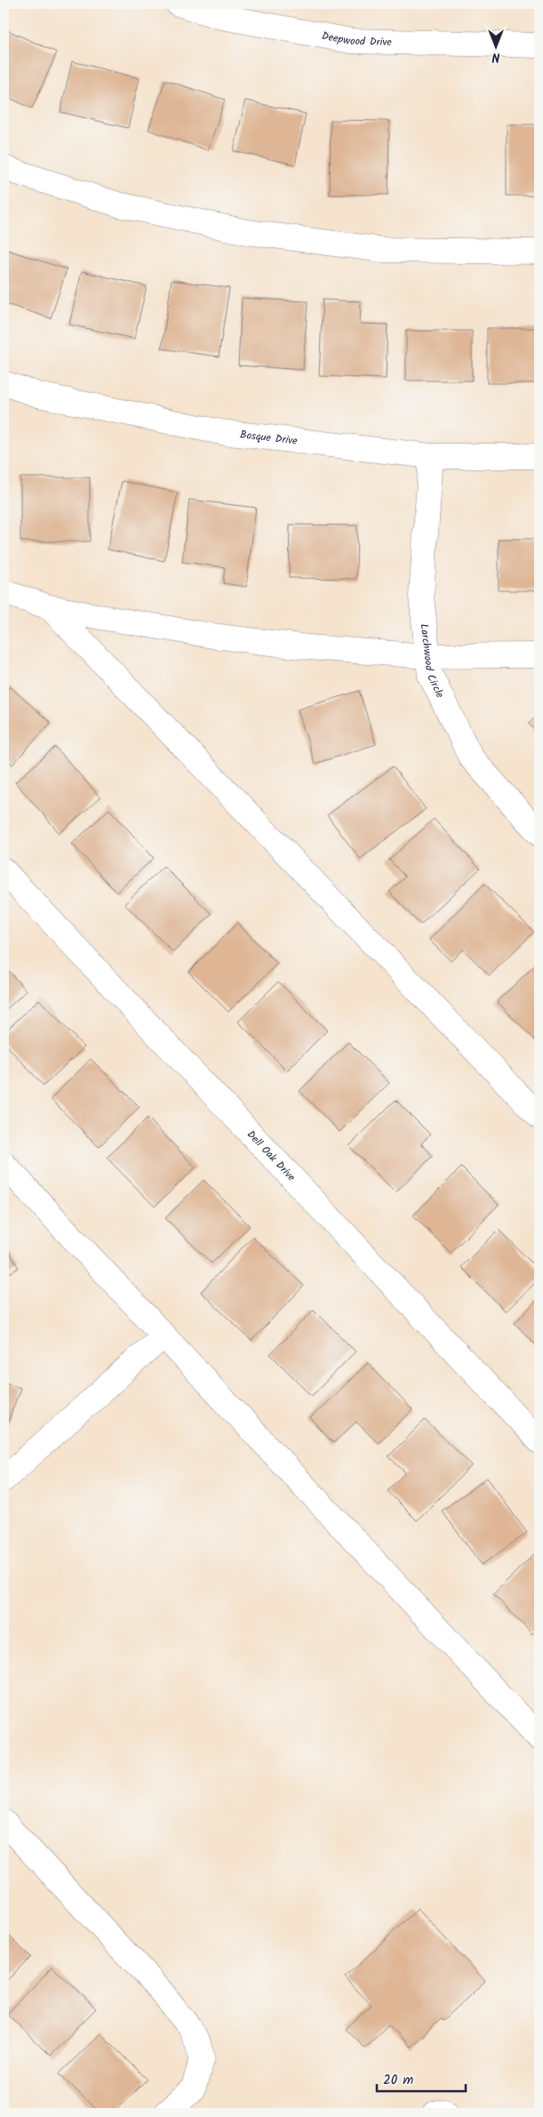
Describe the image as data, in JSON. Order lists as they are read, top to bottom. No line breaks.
{"streets":{"street":["Deepwood Drive","Bosque Drive","Larchwood Circle","Dell Oak Drive"]},"crossings":[["Bosque Drive","Larchwood Circle"]],"scale_bar":"20 m","north":"bottom"}
